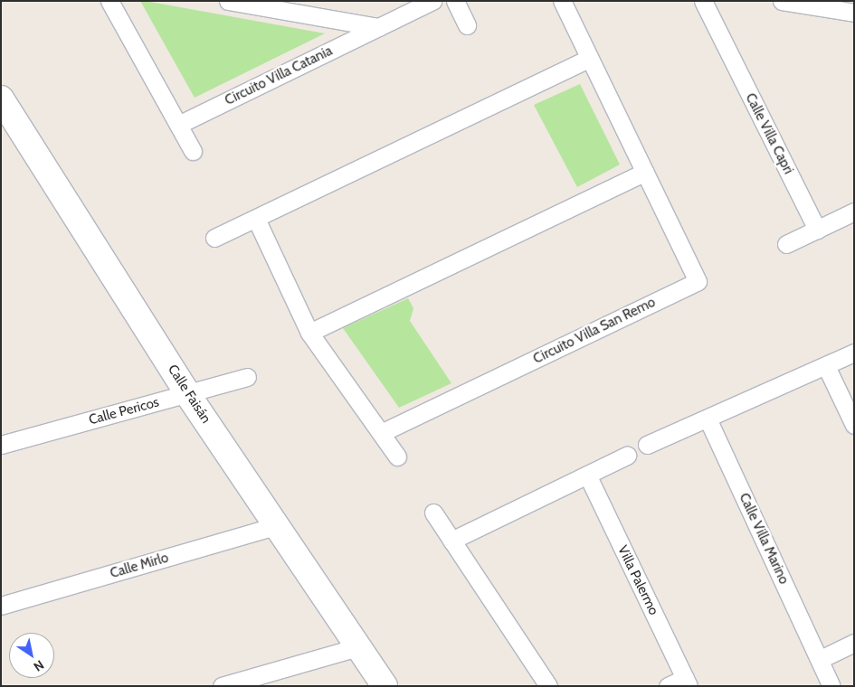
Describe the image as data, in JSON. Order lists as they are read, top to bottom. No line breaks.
{"streets":{"street":["Circuito Villa Catania","Calle Villa Capri","Circuito Villa San Remo","Calle Faisán","Calle Pericos","Calle Villa Marino","Calle Mirlo","Villa Palermo"]},"crossings":[["Calle Faisán","Calle Pericos"],["Calle Faisán","Calle Mirlo"]],"north":"bottom right"}
